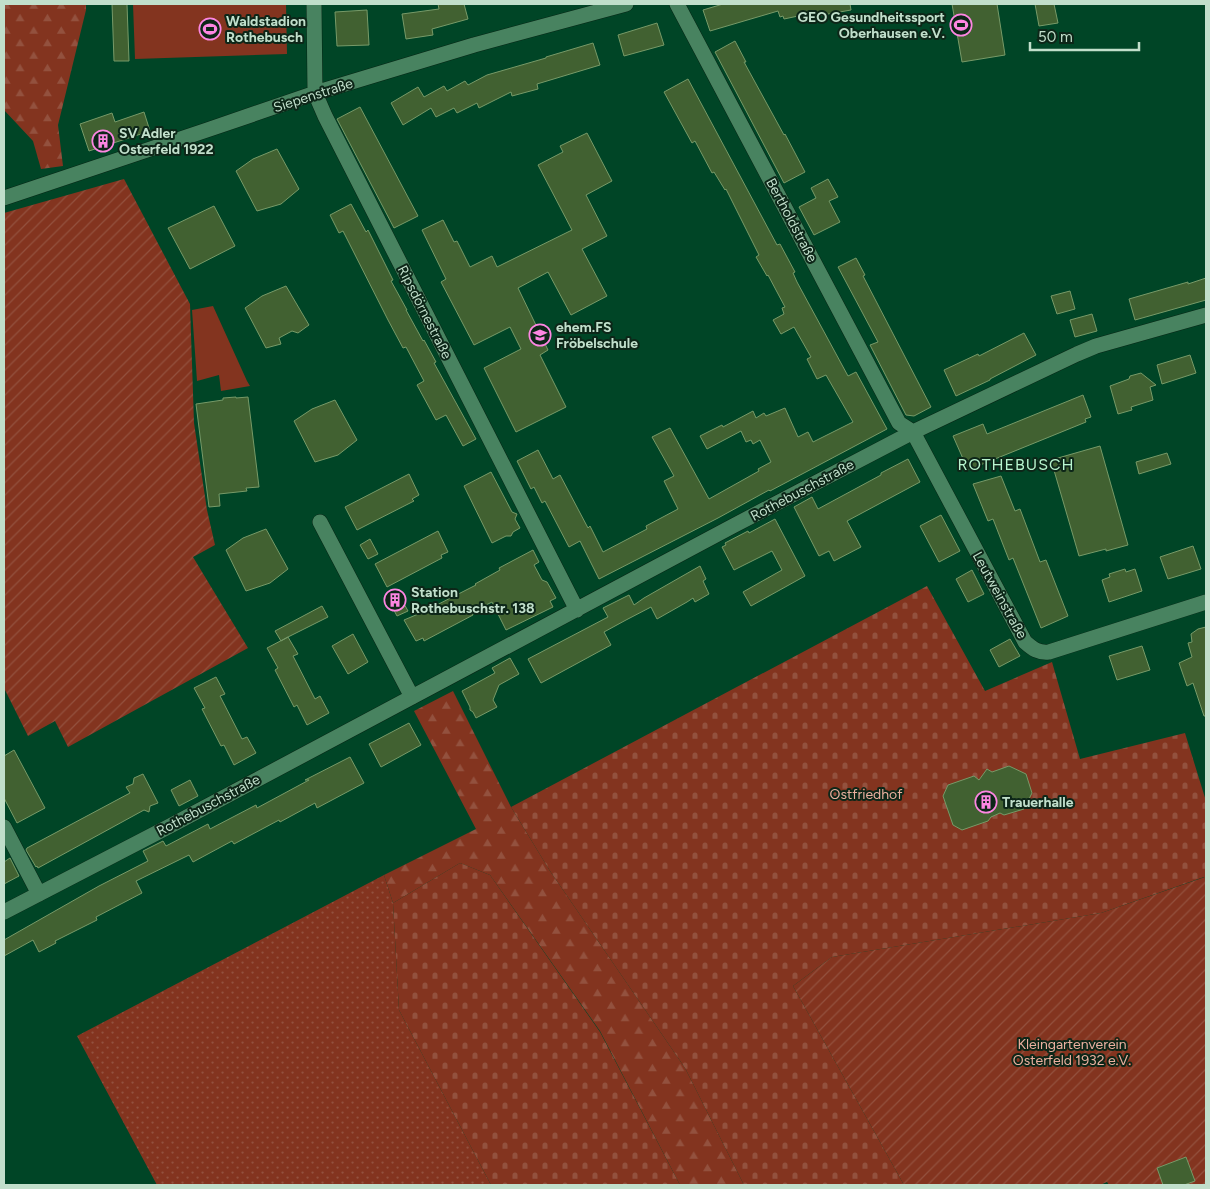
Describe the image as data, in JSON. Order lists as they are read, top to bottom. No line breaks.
{"streets":{"street":["Siepenstraße","Bertholdstraße","Ripsdörnestraße","Rothebuschstraße","Leutweinstraße"]},"crossings":[["Siepenstraße","Ripsdörnestraße"],["Bertholdstraße","Rothebuschstraße"],["Bertholdstraße","Leutweinstraße"],["Ripsdörnestraße","Rothebuschstraße"],["Rothebuschstraße","Leutweinstraße"]],"districts":["ROTHEBUSCH"],"parks":["Ostfriedhof","Kleingartenverein Osterfeld 1932 e.V."],"places":{"sports":["GEO Gesundheitssport Oberhausen e.V.","Waldstadion Rothebusch"],"building":["SV Adler Osterfeld 1922","Station Rothebuschstr. 138","Trauerhalle"],"school or university":["ehem.FS Fröbelschule"]},"scale_bar":"50 m"}
